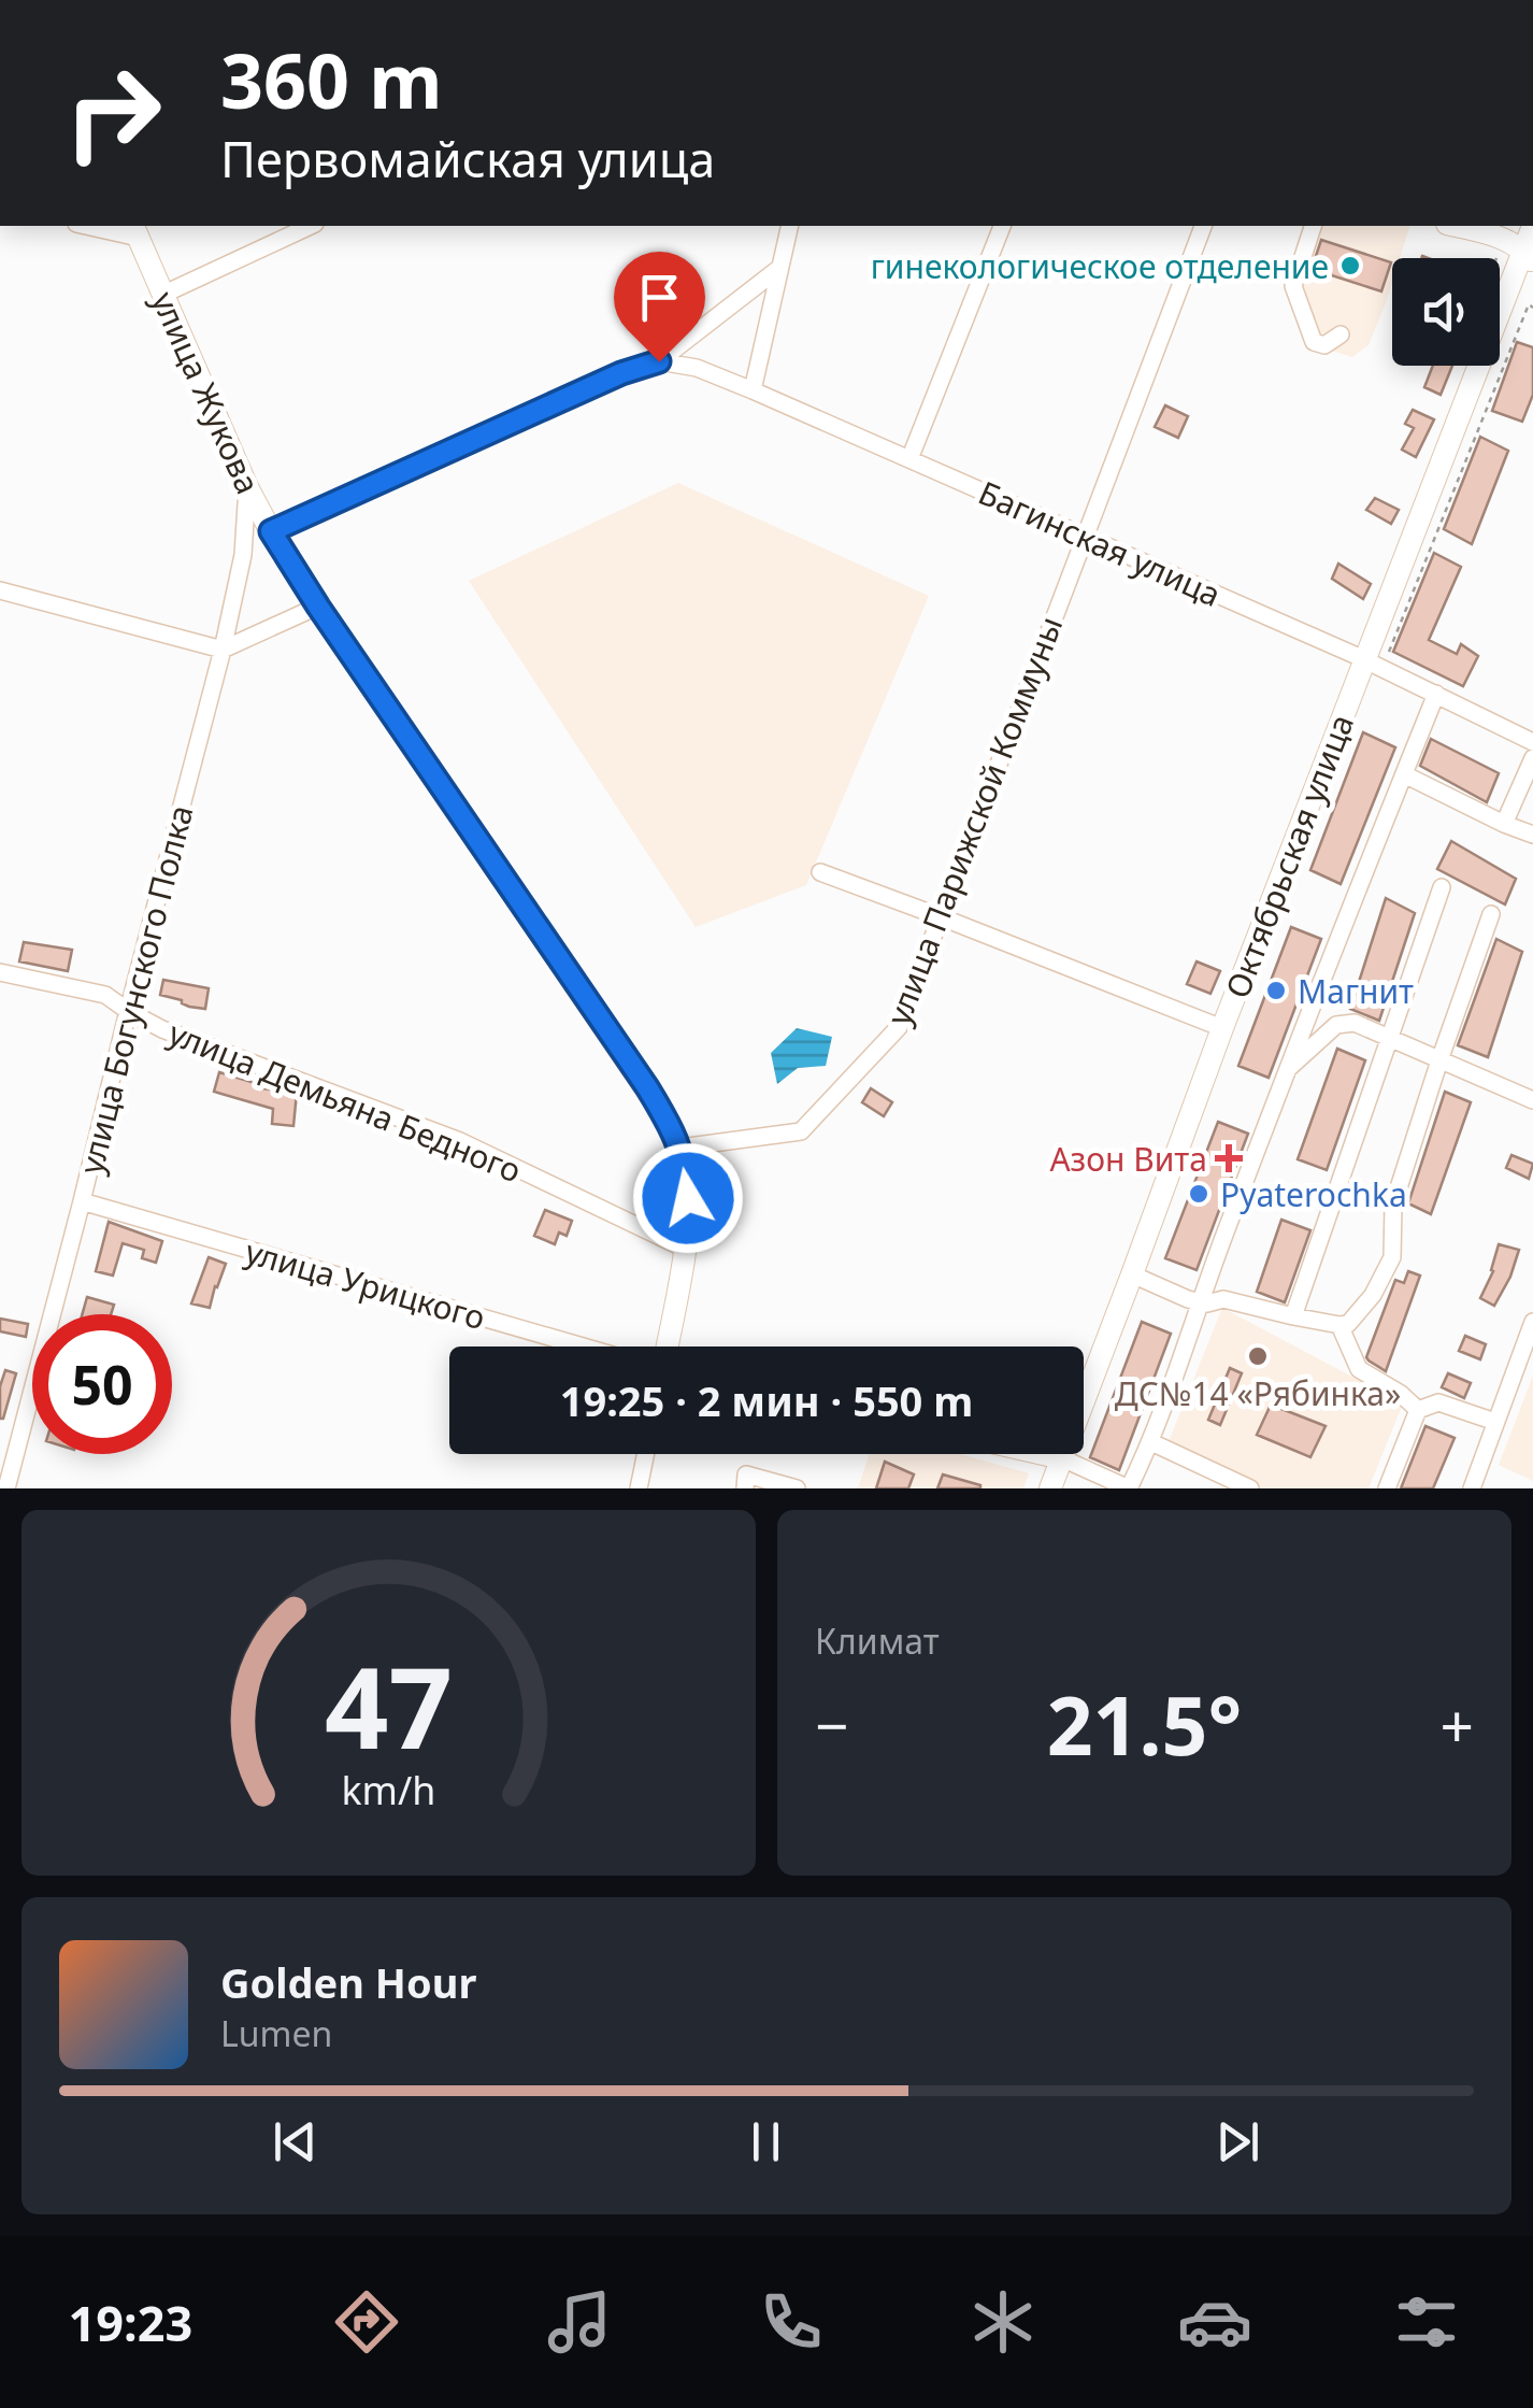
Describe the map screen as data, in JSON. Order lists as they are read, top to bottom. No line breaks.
{"streets":{"main road":["улица Жукова","Октябрьская улица"],"street":["Багинская улица","улица Парижской Коммуны","улица Богунского Полка","улица Демьяна Бедного","улица Урицкого"]},"crossings":[["улица Жукова","улица Парижской Коммуны"],["улица Жукова","улица Богунского Полка"],["Багинская улица","улица Парижской Коммуны"],["Багинская улица","Октябрьская улица"],["улица Богунского Полка","улица Демьяна Бедного"],["улица Богунского Полка","улица Урицкого"]],"places":{"other":["гинекологическое отделение","Магнит","Pyaterochka","ДС№14 «Рябинка»"],"health":["Азон Вита"]},"page":{"turn":["360 m","Первомайская улица"],"limit":"50","trip":"19:25 · 2 мин · 550 m","tile":"Климат","heat":["−","21.5°","+"],"song":["Golden Hour","Lumen"],"tabs":"19:23","gauge":["47","km/h"]}}
